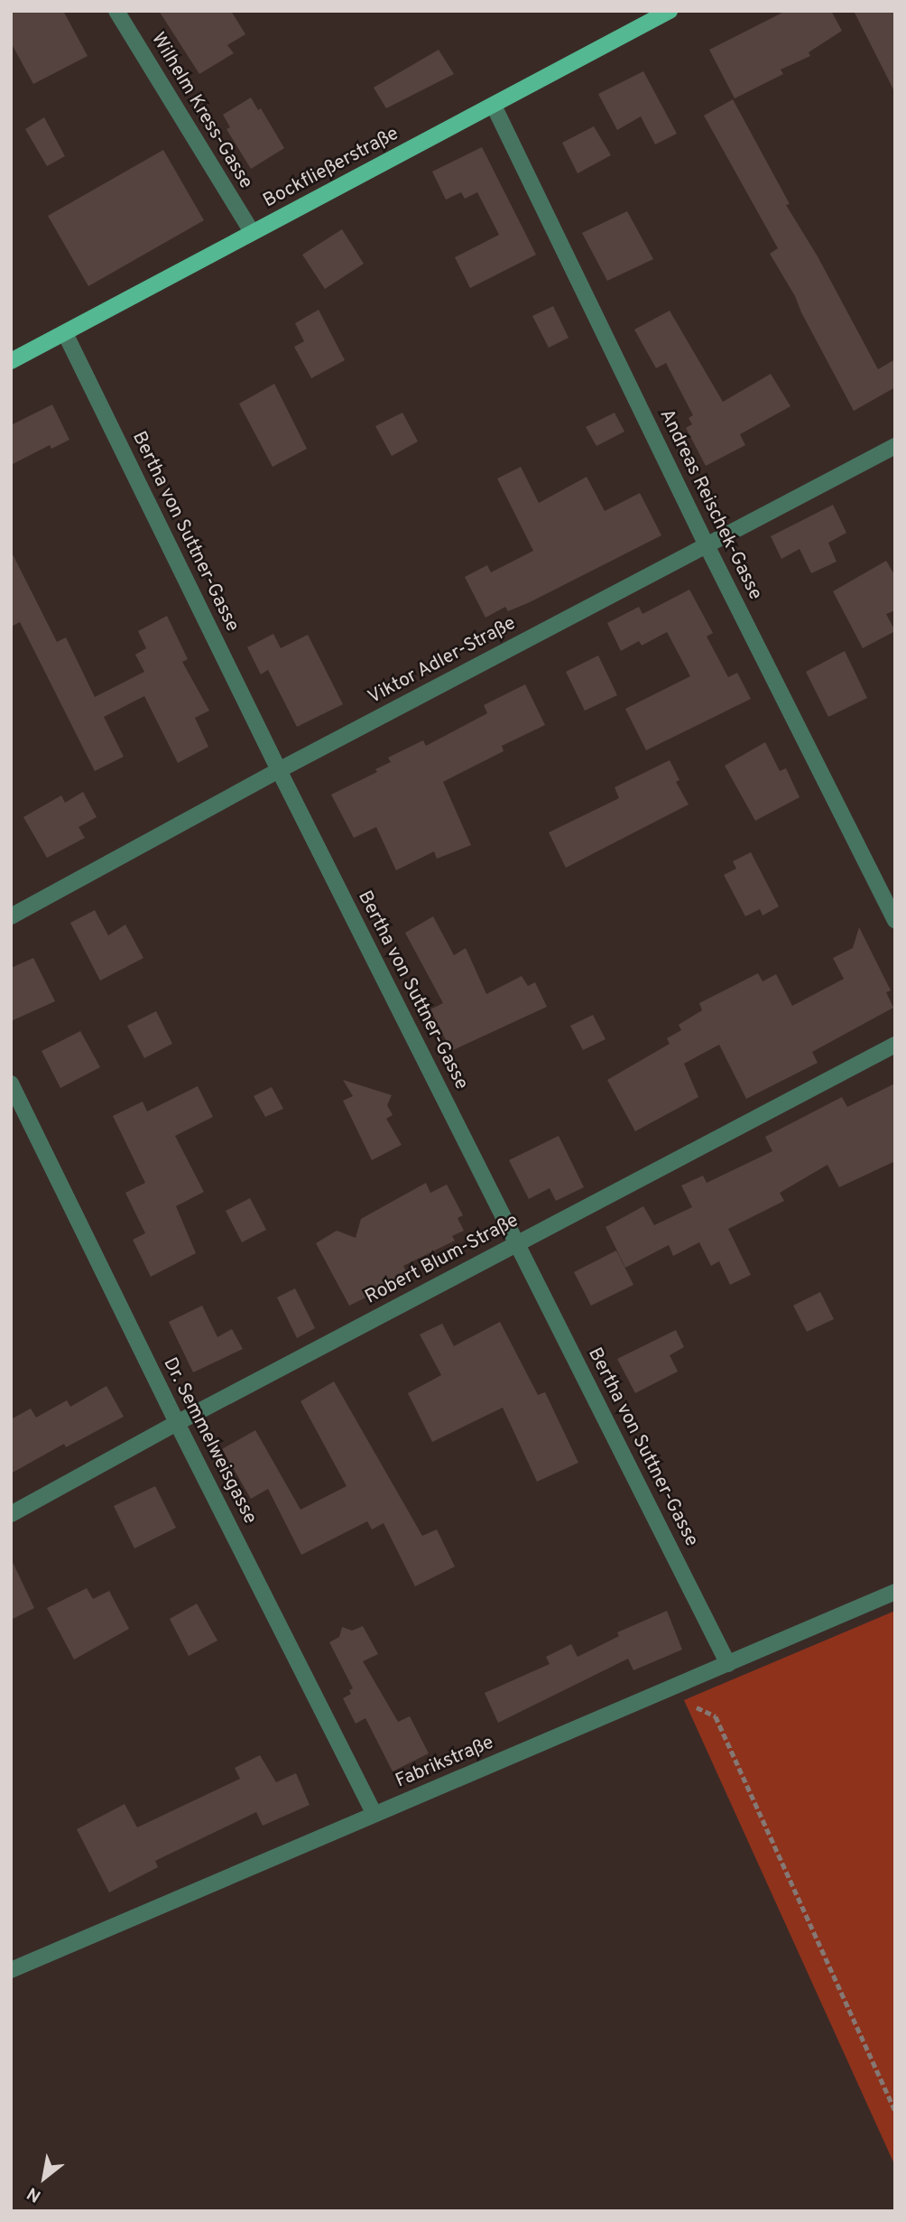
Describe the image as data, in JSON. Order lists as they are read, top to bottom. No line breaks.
{"streets":{"main road":["Bockfließerstraße"],"street":["Wilhelm Kress-Gasse","Andreas Reischek-Gasse","Bertha von Suttner-Gasse","Viktor Adler-Straße","Robert Blum-Straße","Dr. Semmelweisgasse","Fabrikstraße"]},"crossings":[["Wilhelm Kress-Gasse","Bockfließerstraße"],["Bockfließerstraße","Andreas Reischek-Gasse"],["Bockfließerstraße","Bertha von Suttner-Gasse"],["Andreas Reischek-Gasse","Viktor Adler-Straße"],["Bertha von Suttner-Gasse","Viktor Adler-Straße"],["Bertha von Suttner-Gasse","Robert Blum-Straße"],["Bertha von Suttner-Gasse","Fabrikstraße"],["Robert Blum-Straße","Dr. Semmelweisgasse"],["Dr. Semmelweisgasse","Fabrikstraße"]],"north":"bottom left"}
